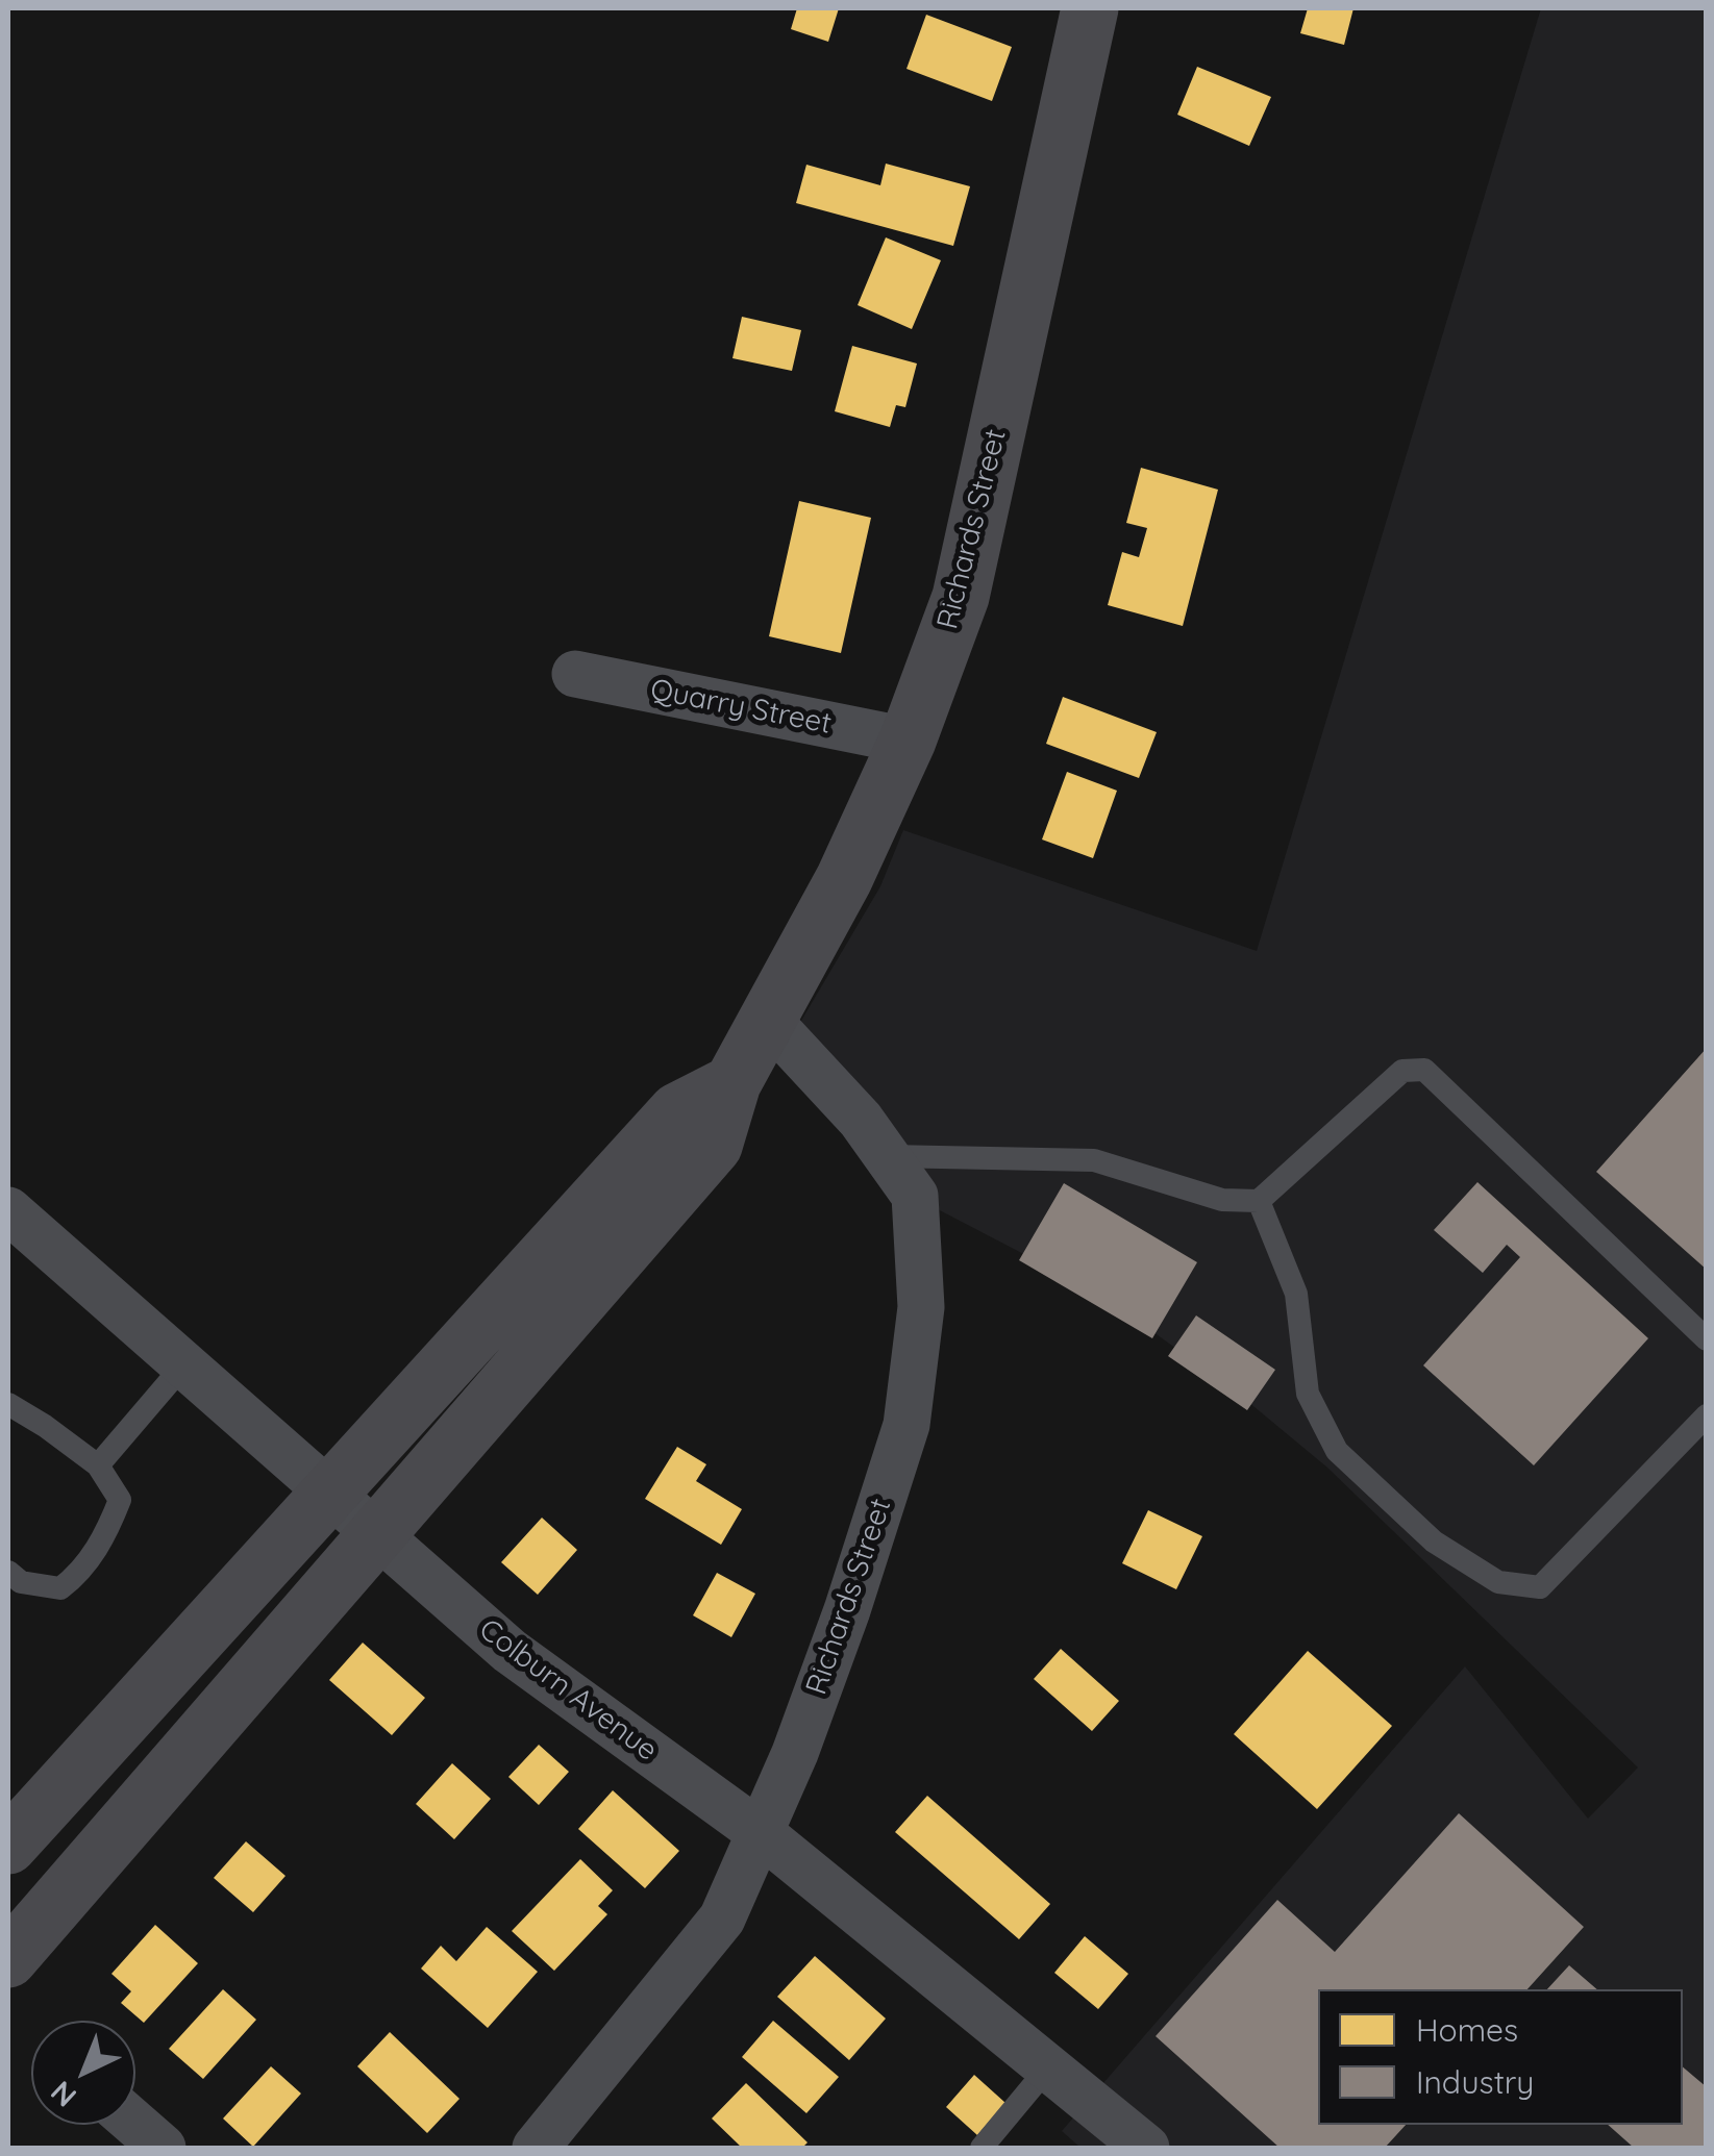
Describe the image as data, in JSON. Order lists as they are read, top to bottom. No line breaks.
{"streets":{"street":["Richards Street","Quarry Street","Colburn Avenue"]},"crossings":[["Richards Street","Quarry Street"],["Richards Street","Colburn Avenue"]],"legend":["Homes","Industry"],"north":"bottom left"}
